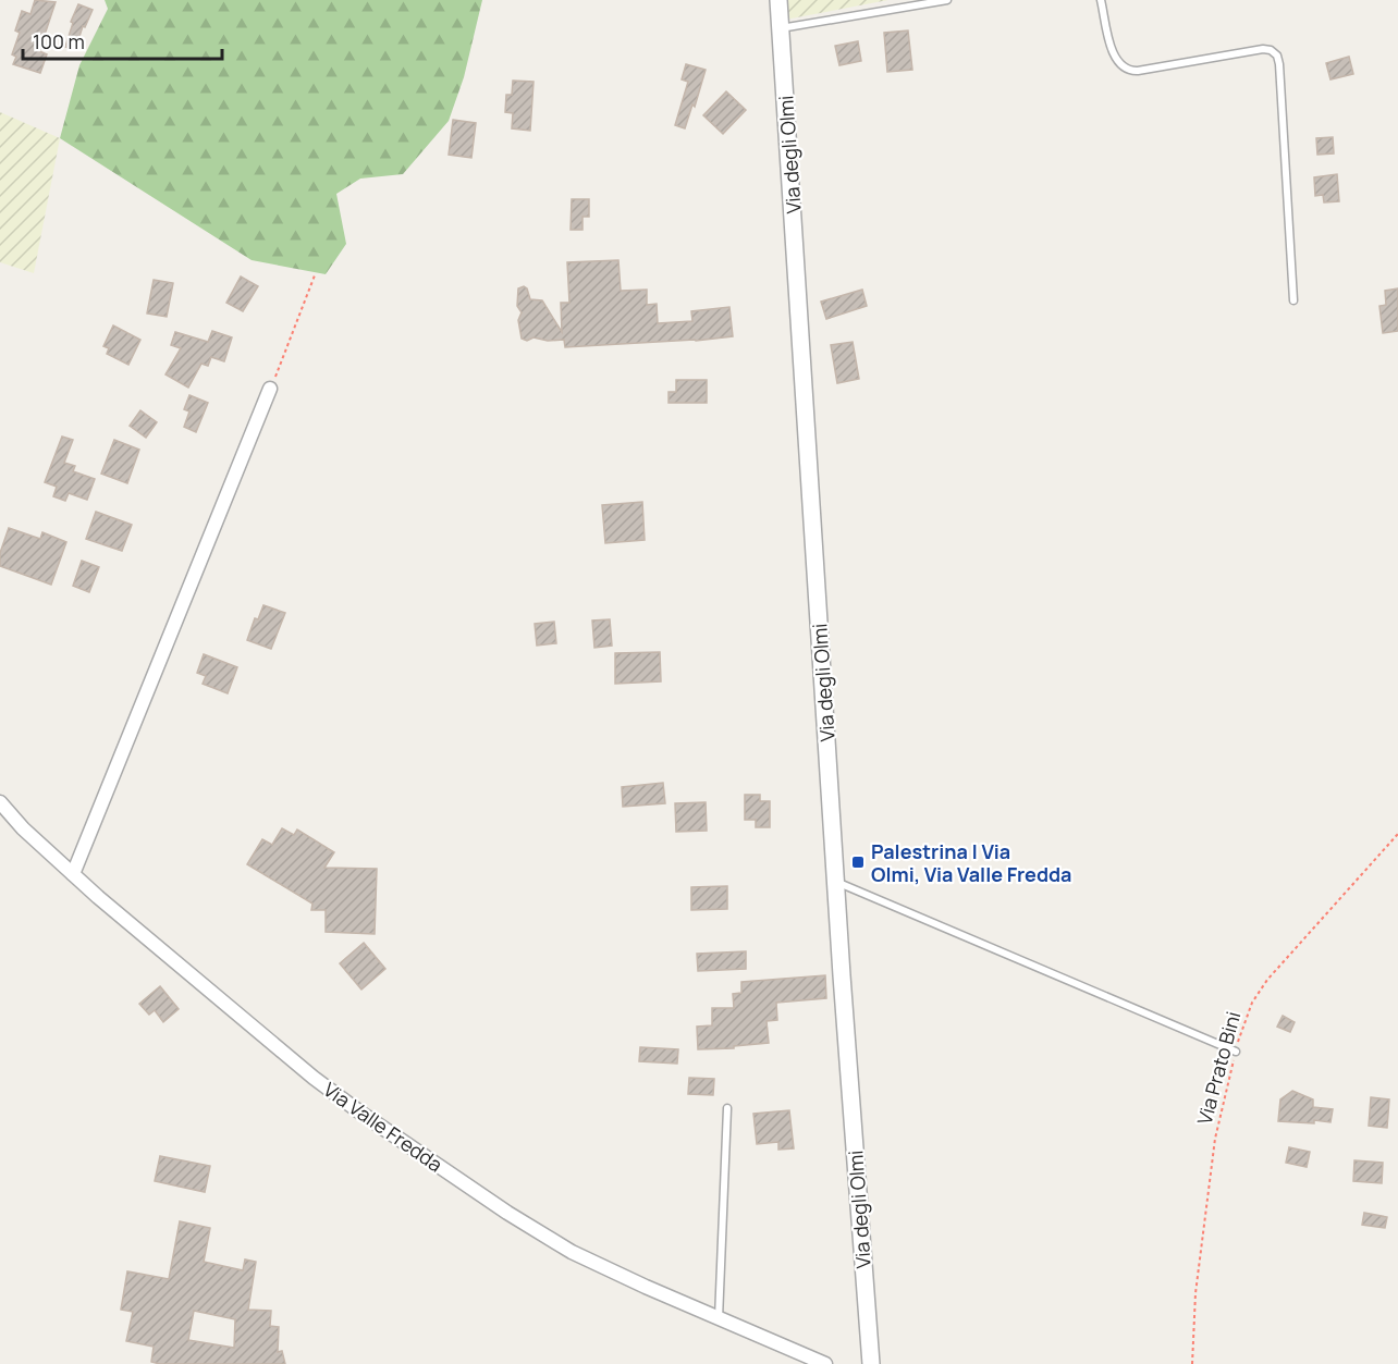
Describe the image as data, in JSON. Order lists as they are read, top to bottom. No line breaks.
{"streets":{"street":["Via degli Olmi","Via Valle Fredda"],"path":["Via Prato Bini"]},"places":{"transit":["Palestrina | Via Olmi, Via Valle Fredda"]},"scale_bar":"100 m"}
